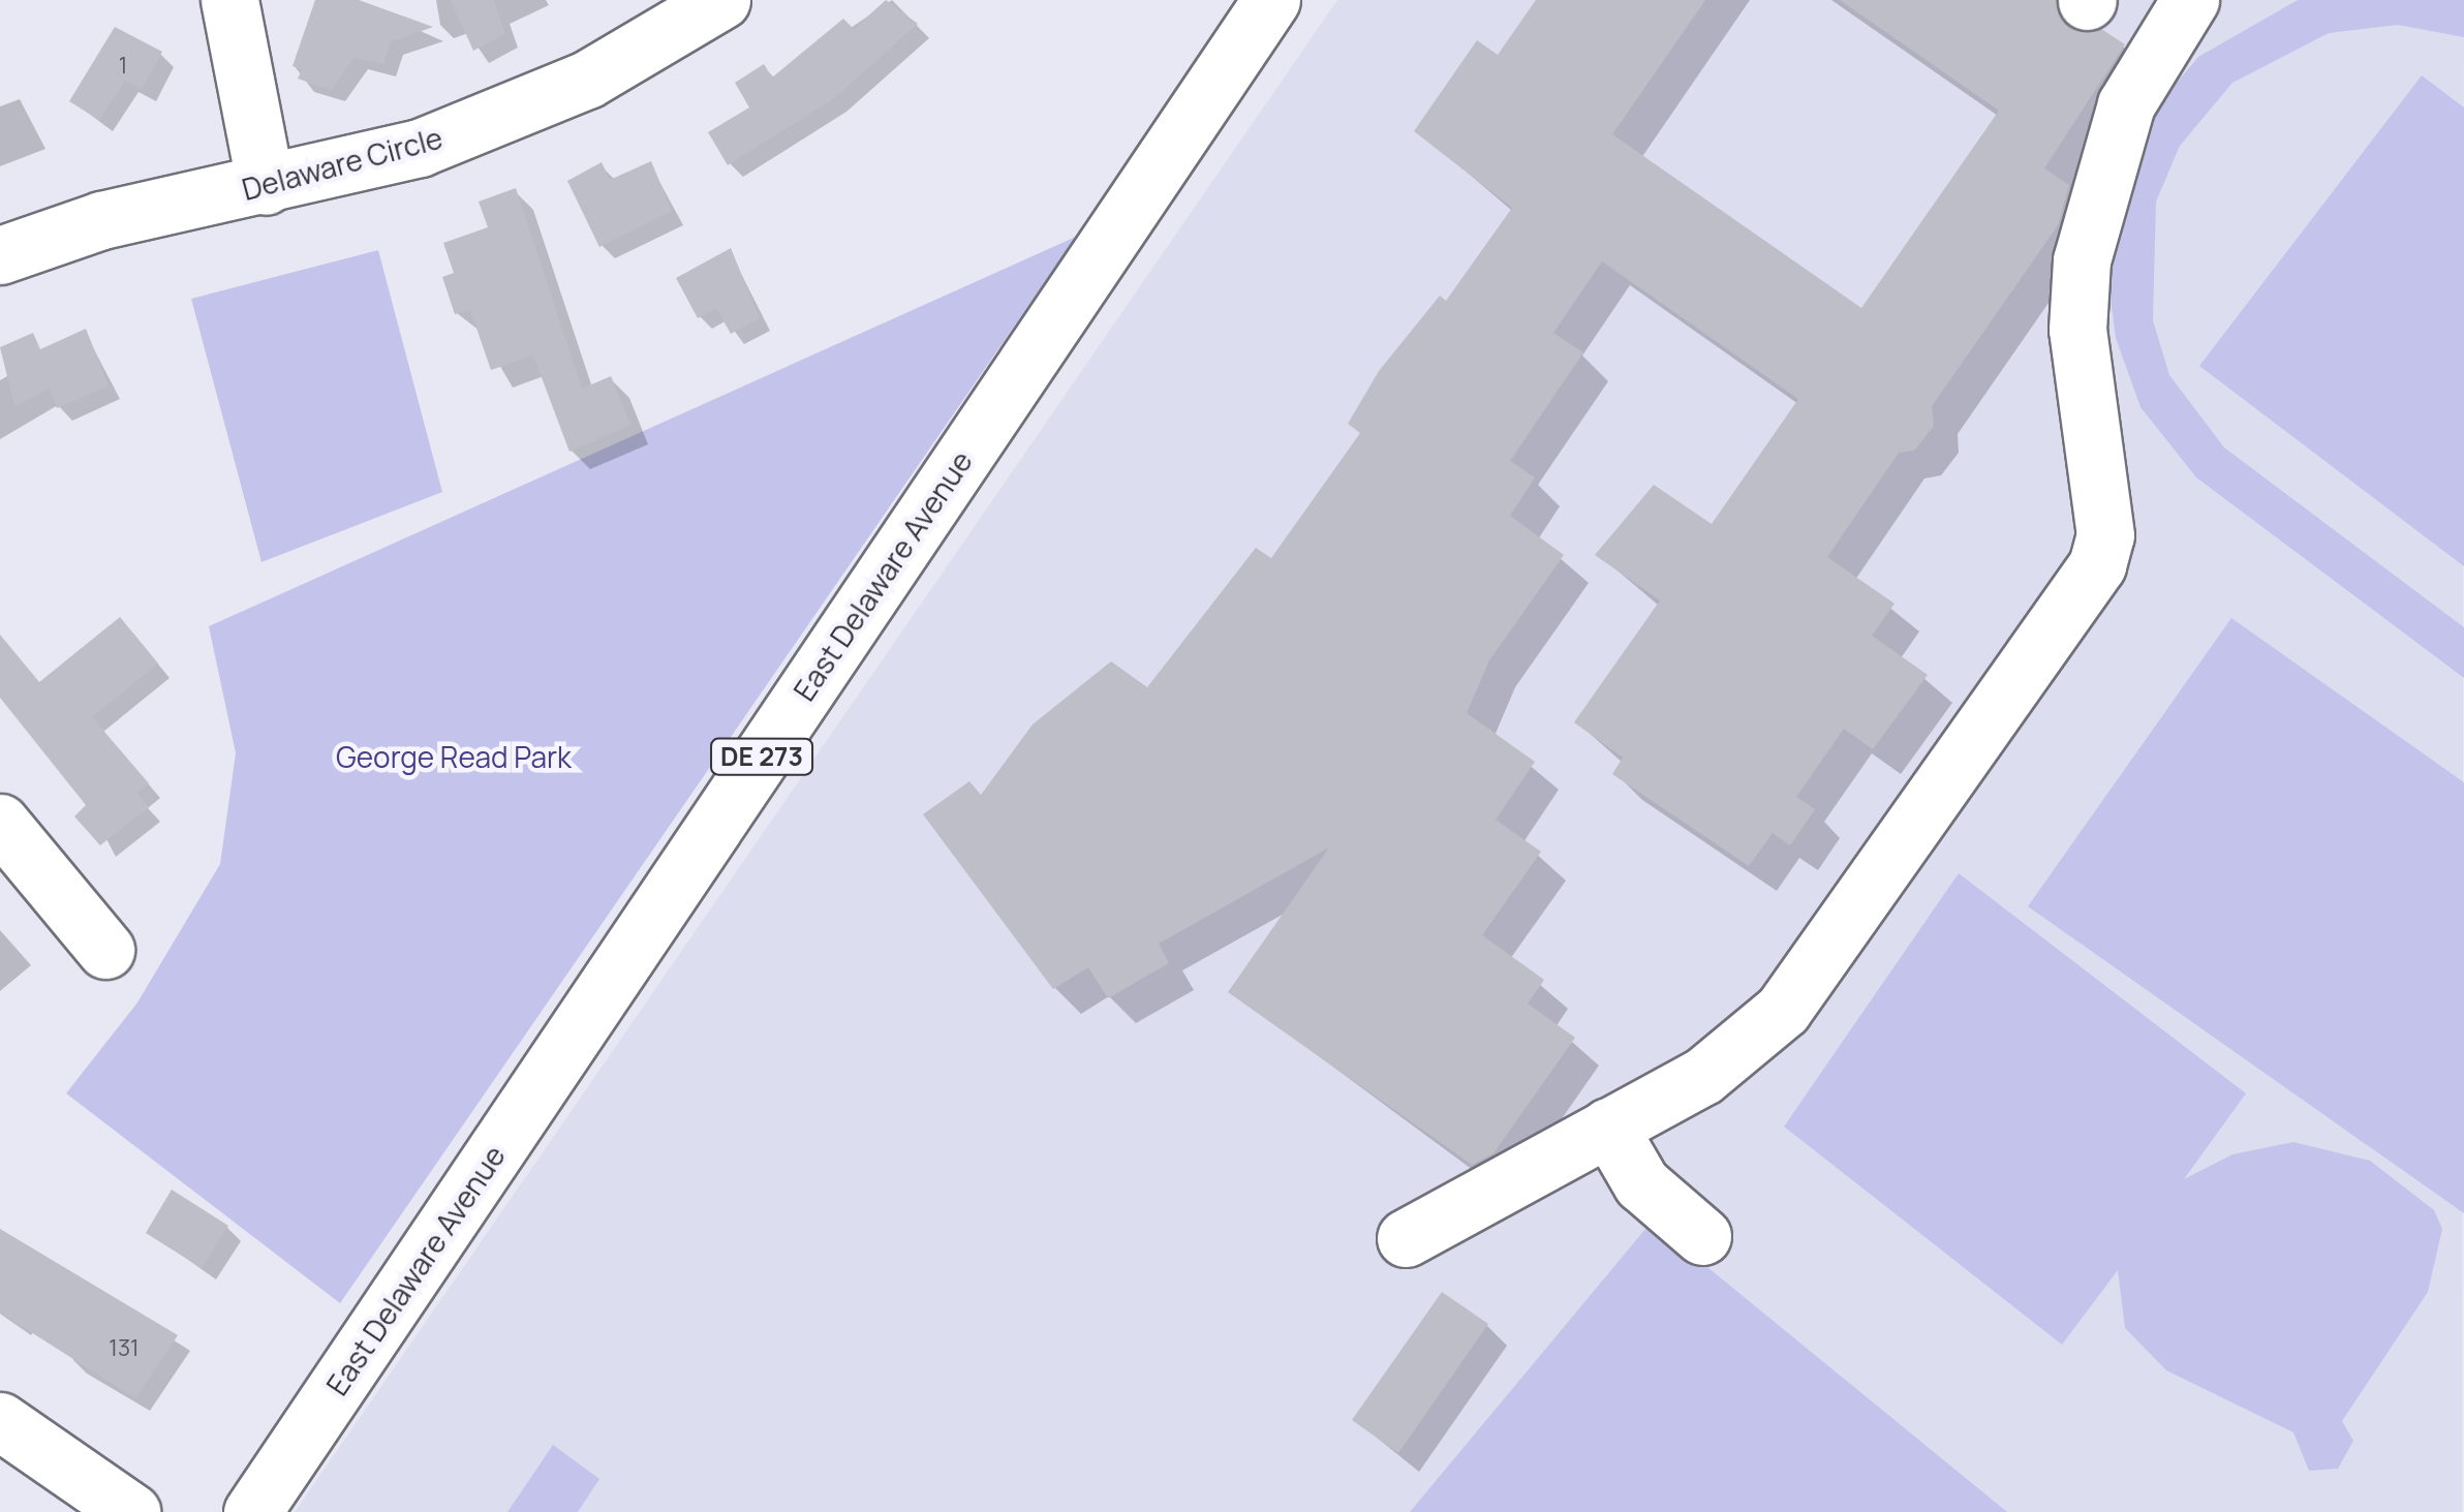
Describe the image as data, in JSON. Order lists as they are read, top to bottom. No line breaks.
{"streets":{"main road":["Delaware Circle","East Delaware Avenue","DE 273"]},"parks":["George Read Park"],"house_numbers":["1","131"]}
